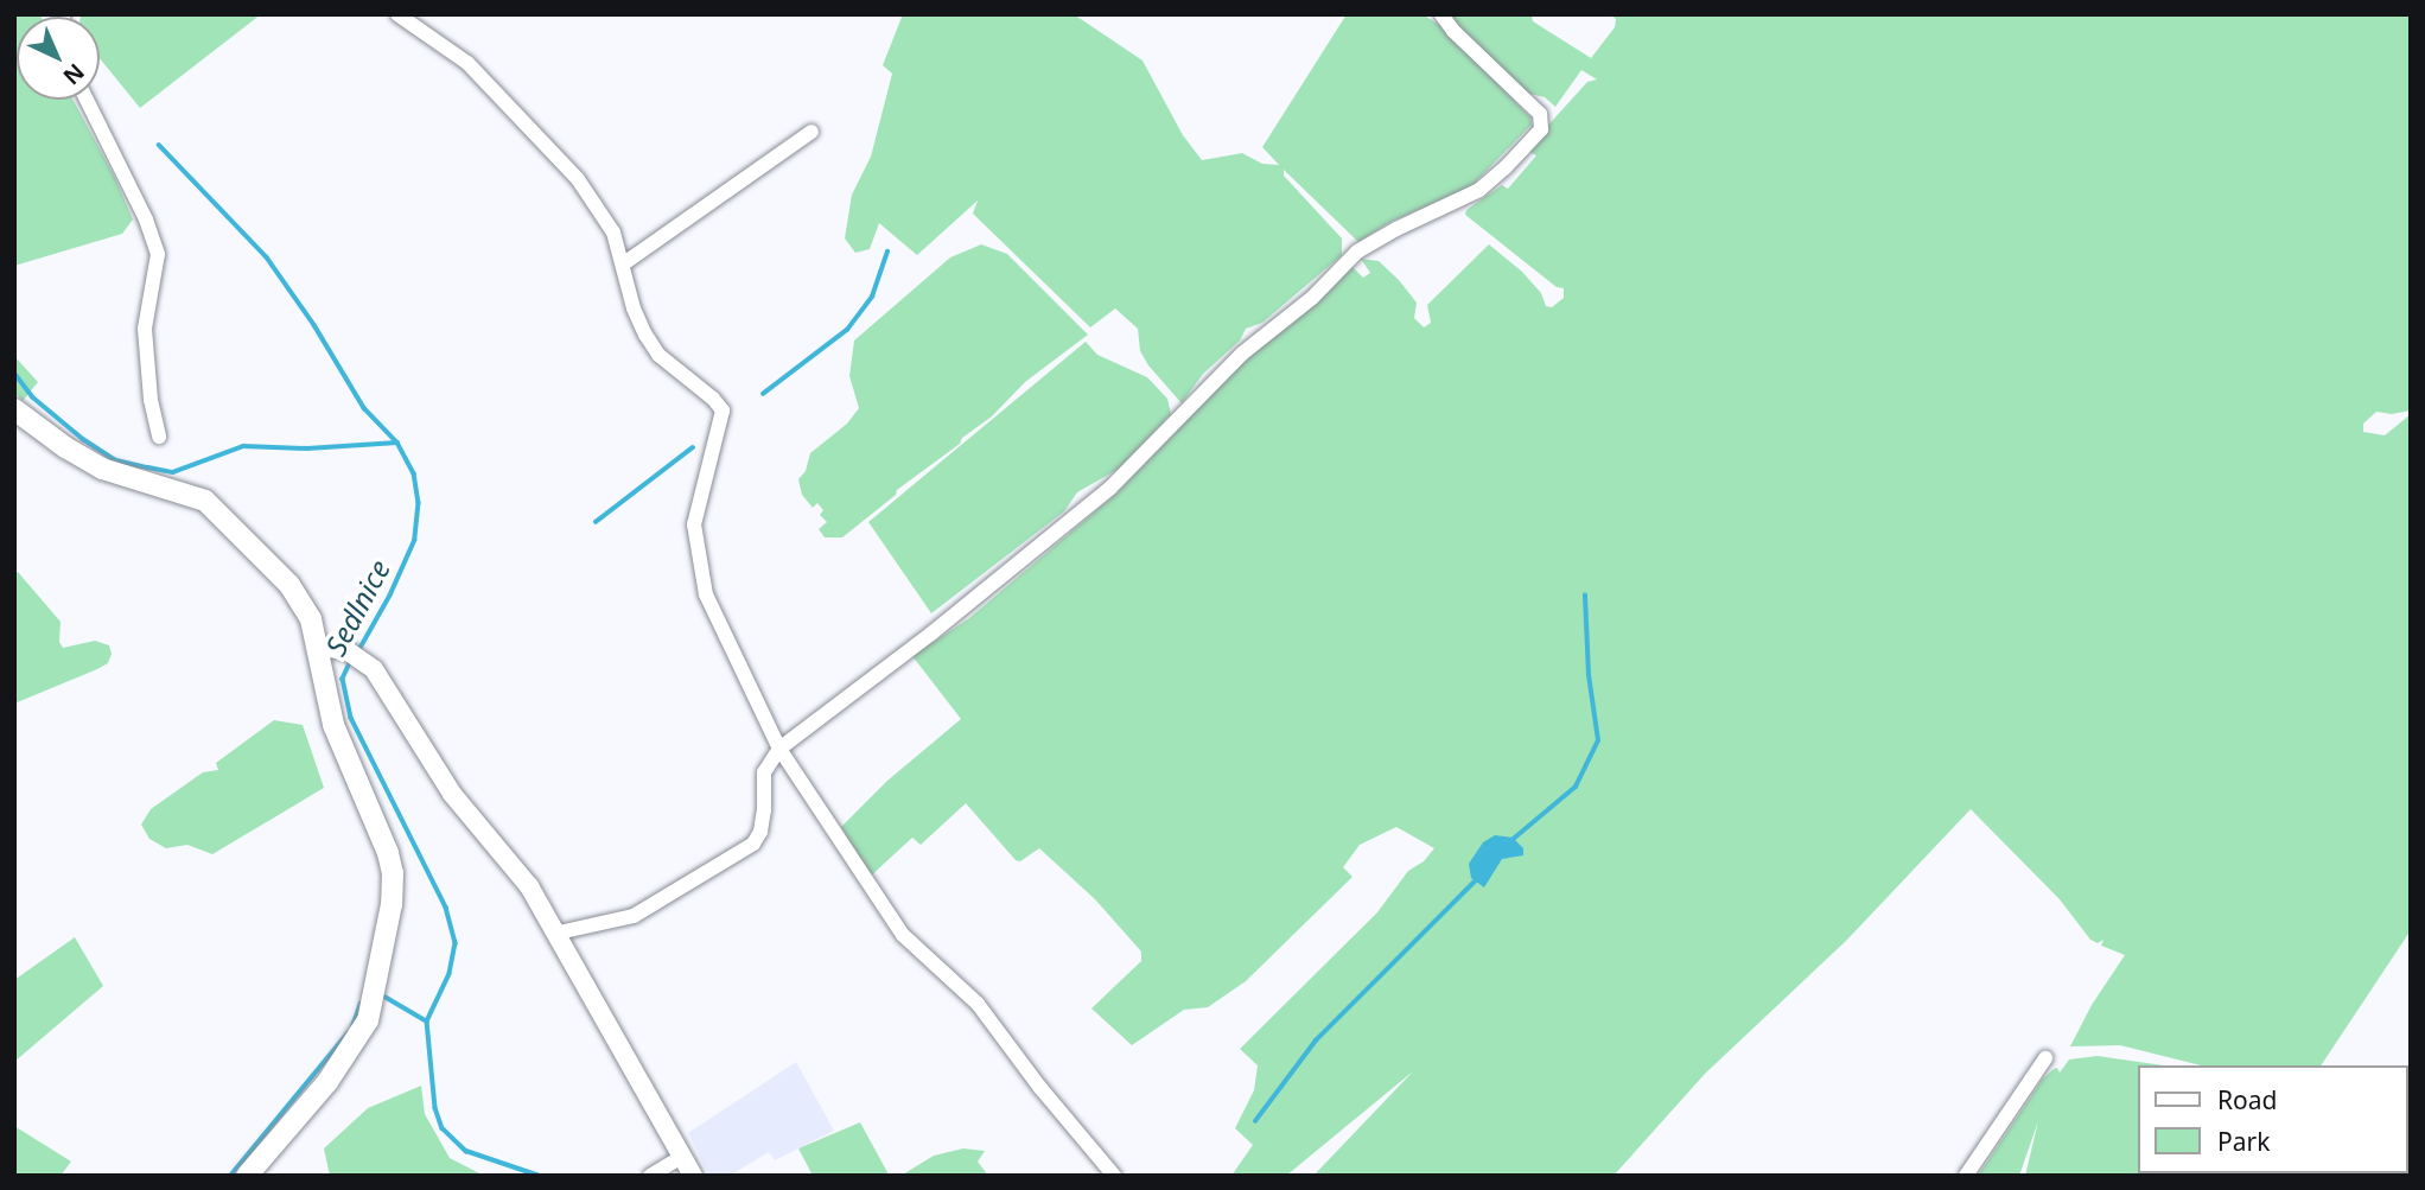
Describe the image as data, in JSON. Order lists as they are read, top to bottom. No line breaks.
{"water":["Sedlnice"],"legend":["Road","Park"],"north":"bottom right"}
